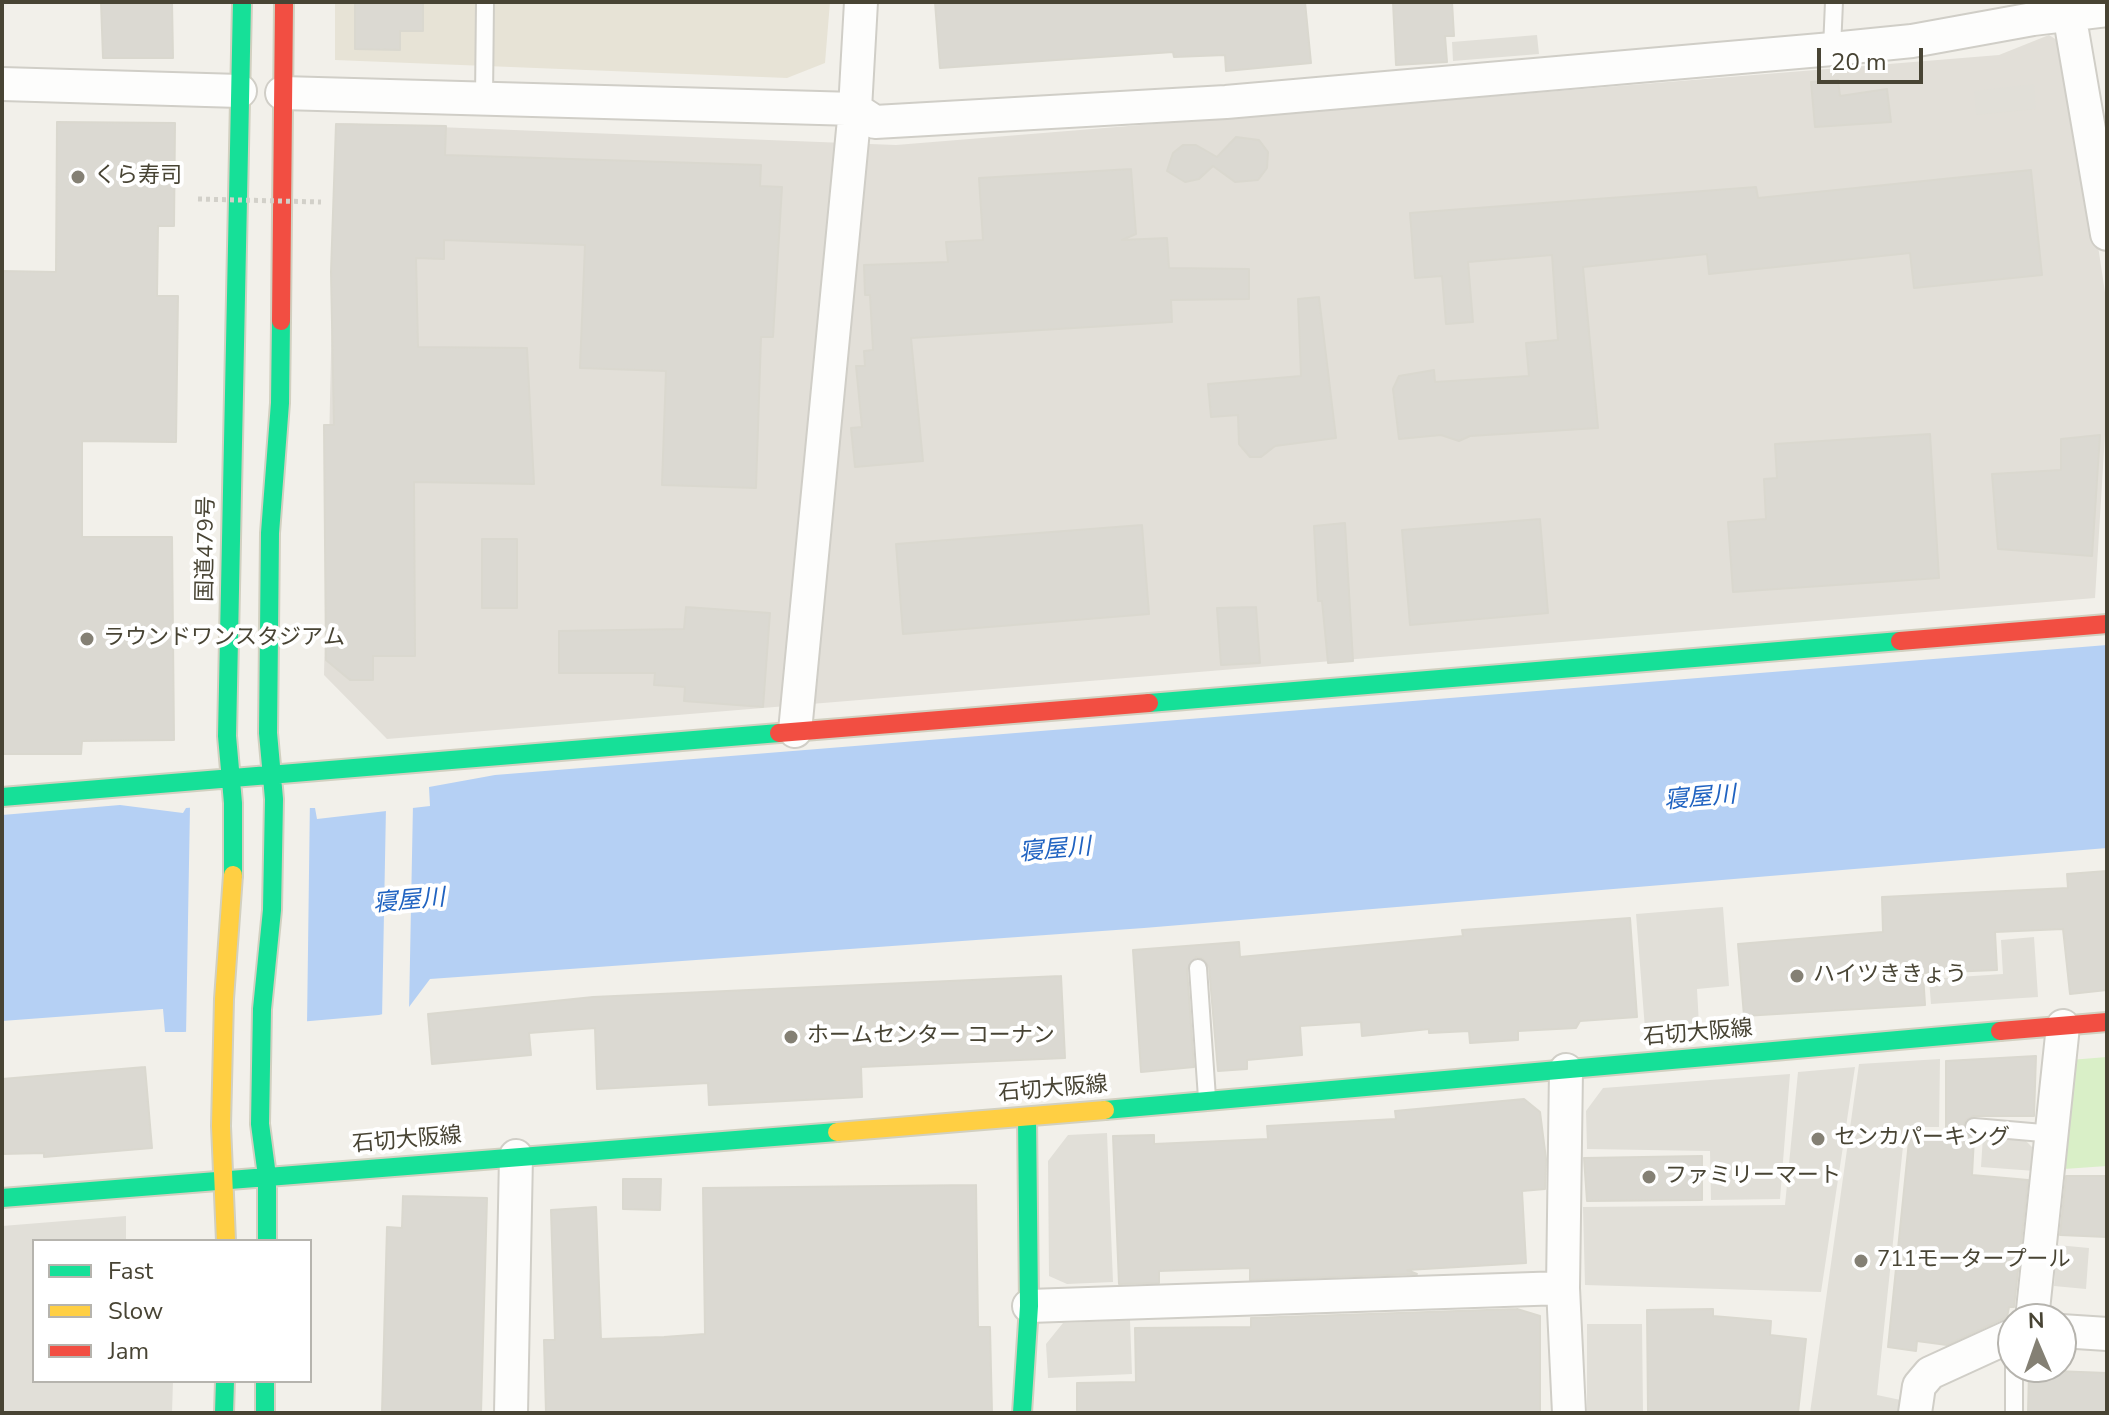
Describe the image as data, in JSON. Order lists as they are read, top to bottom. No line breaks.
{"streets":{"main road":["国道479号","石切大阪線"]},"crossings":[["国道479号","石切大阪線"]],"water":["寝屋川"],"places":["くら寿司","ラウンドワンスタジアム","ハイツききょう","ホームセンター コーナン","センカパーキング","ファミリーマート","711モータープール"],"legend":["Fast","Slow","Jam"],"scale_bar":"20 m","north":"top"}
